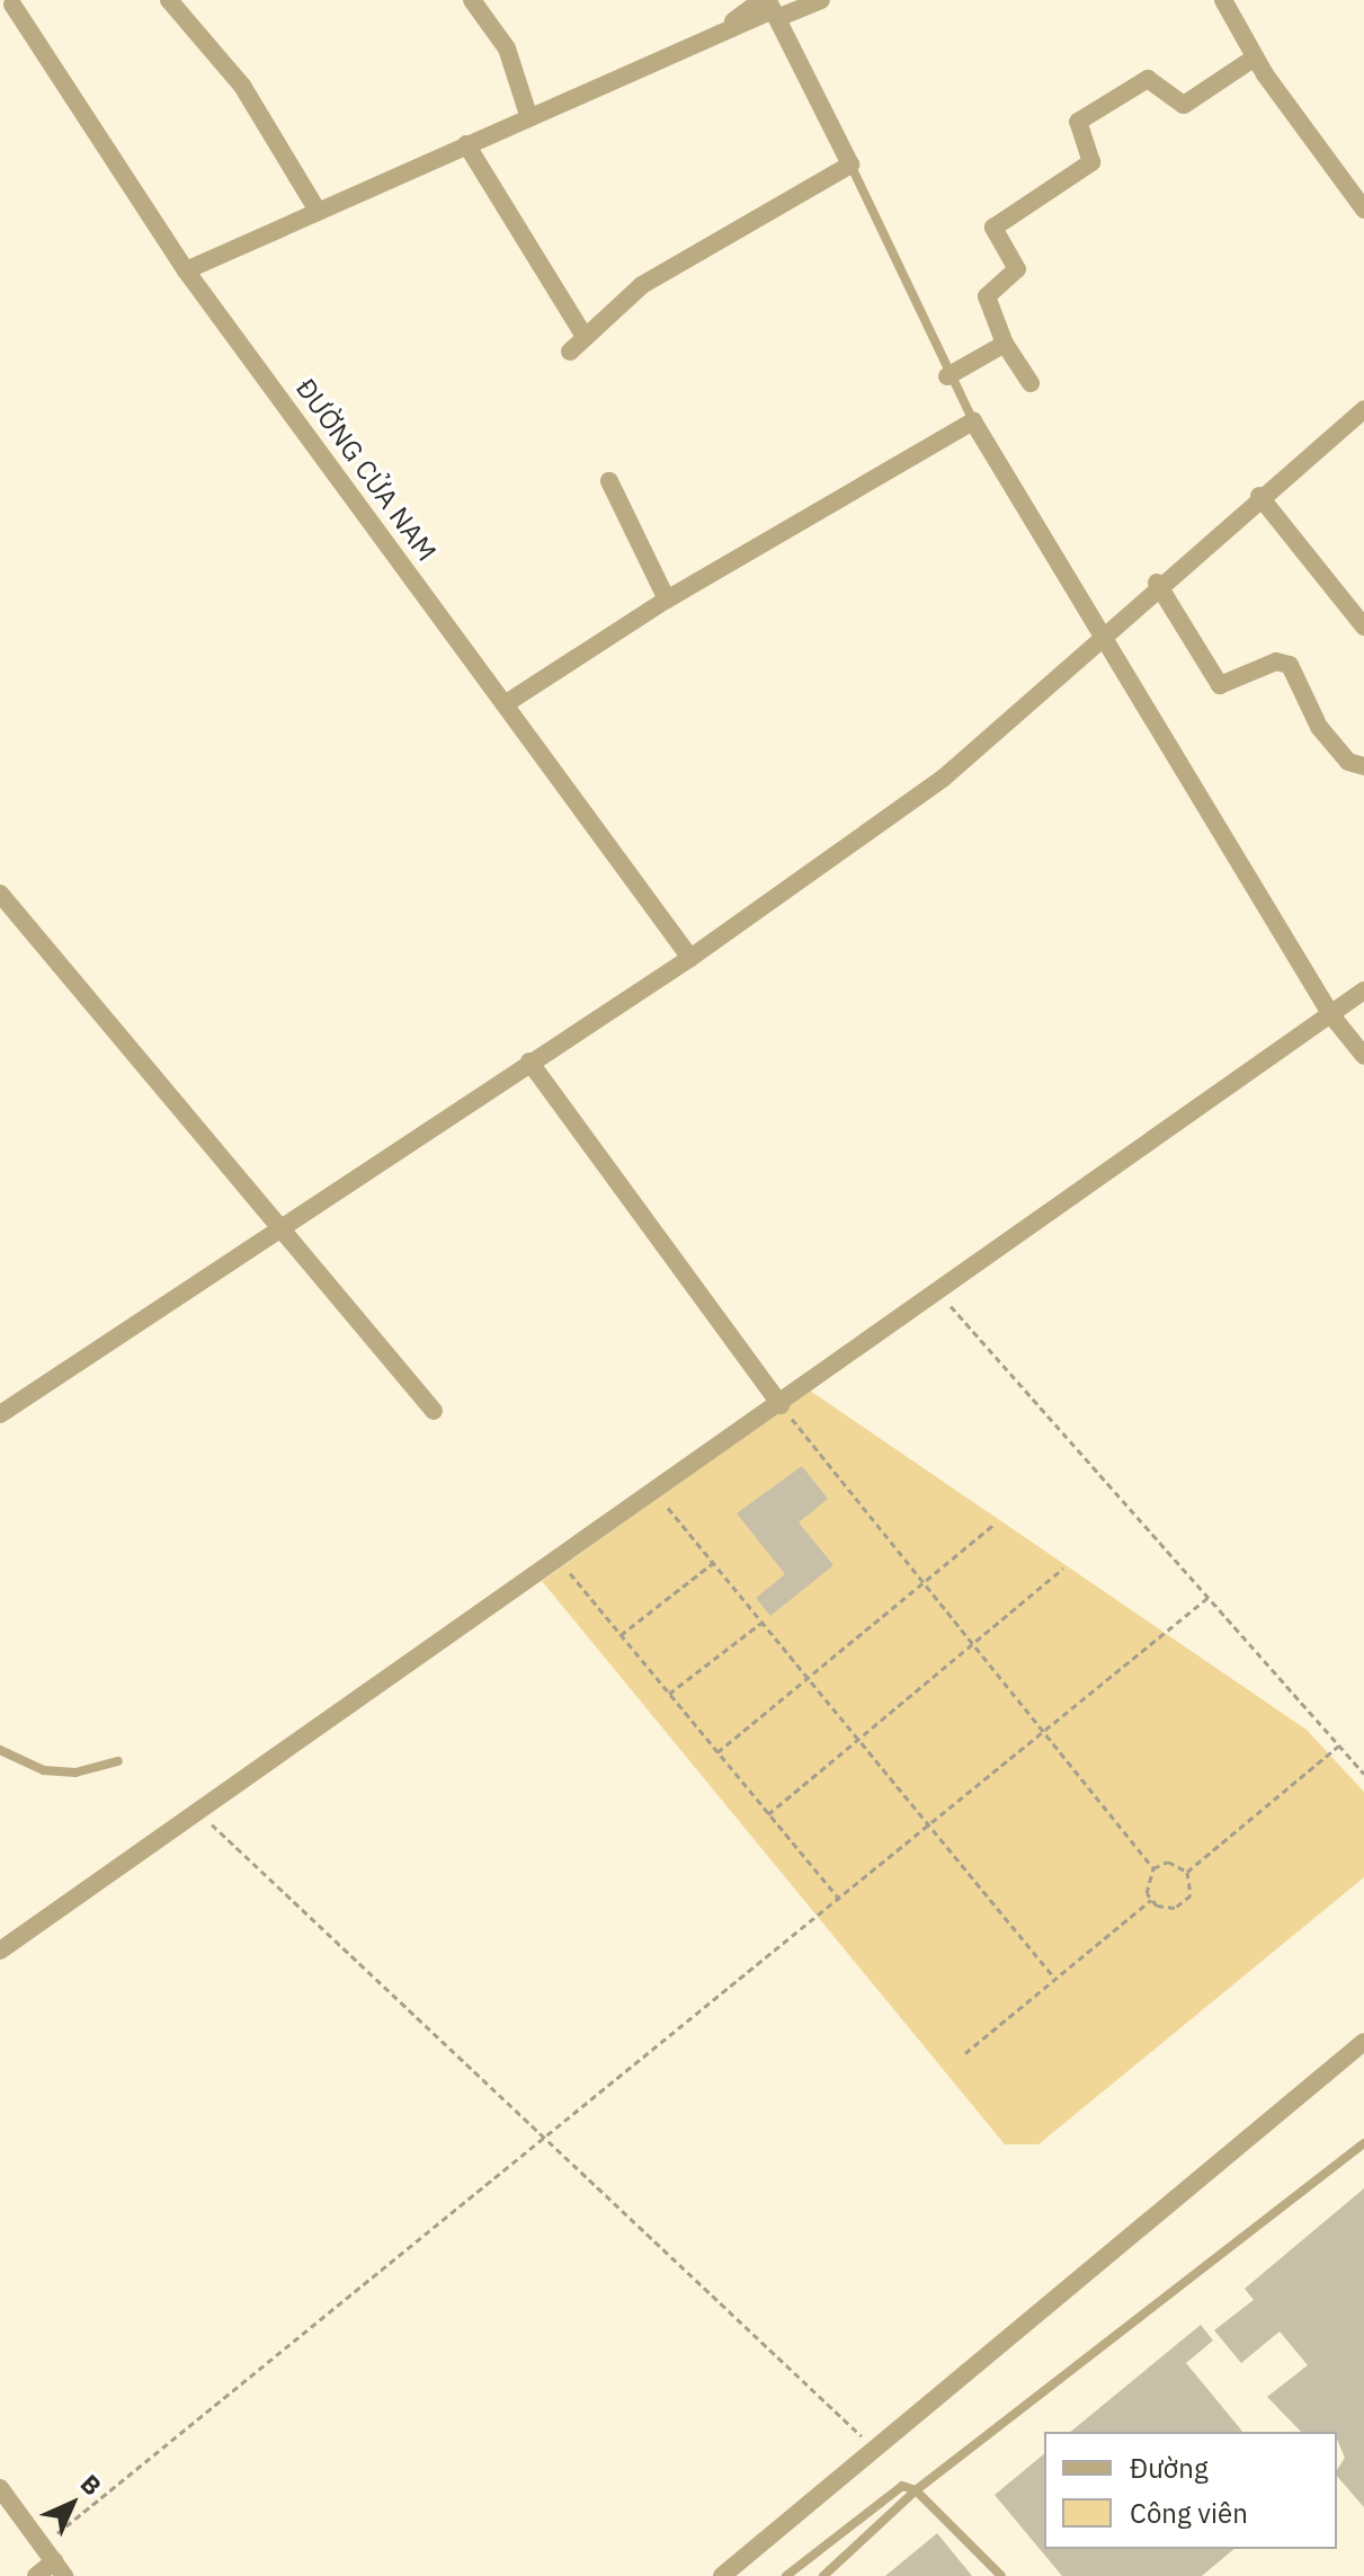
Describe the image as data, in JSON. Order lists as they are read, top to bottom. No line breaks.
{"streets":{"street":["ĐƯỜNG CỬA NAM"]},"legend":["Đường","Công viên"],"north":"top right"}
